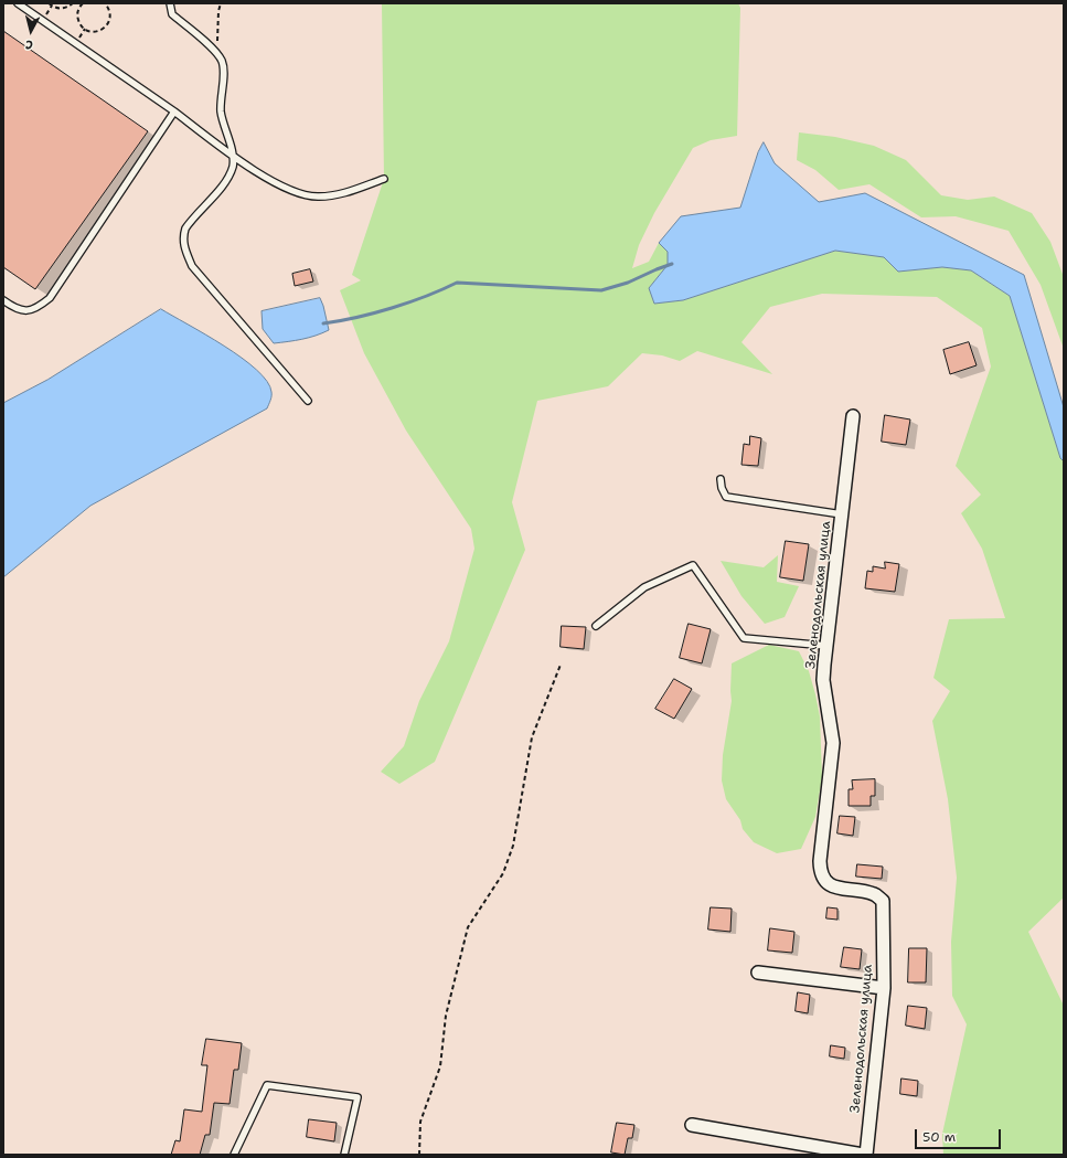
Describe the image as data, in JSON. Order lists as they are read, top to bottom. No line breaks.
{"streets":{"street":["Зеленодольская улица"]},"scale_bar":"50 m","north":"bottom"}
